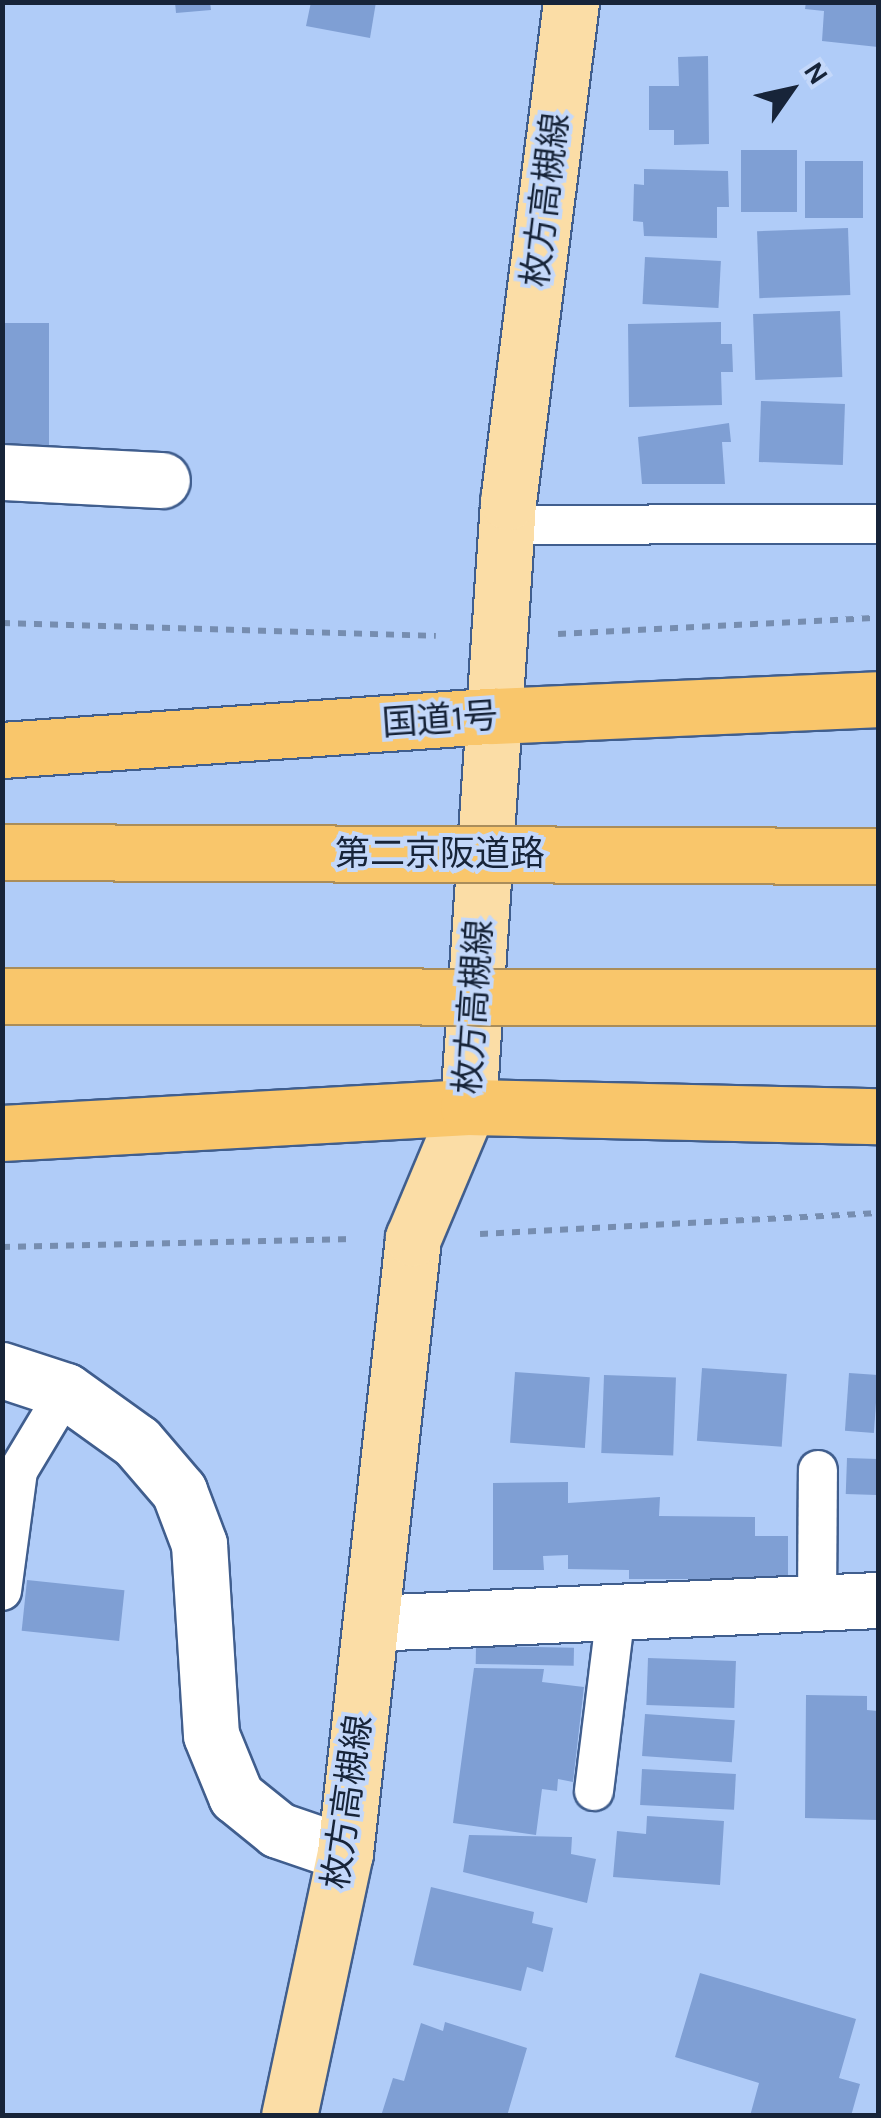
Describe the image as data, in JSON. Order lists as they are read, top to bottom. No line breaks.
{"streets":{"highway":["国道1号","第二京阪道路"],"main road":["枚方高槻線"]},"crossings":[["枚方高槻線","国道1号"]],"north":"top right"}
